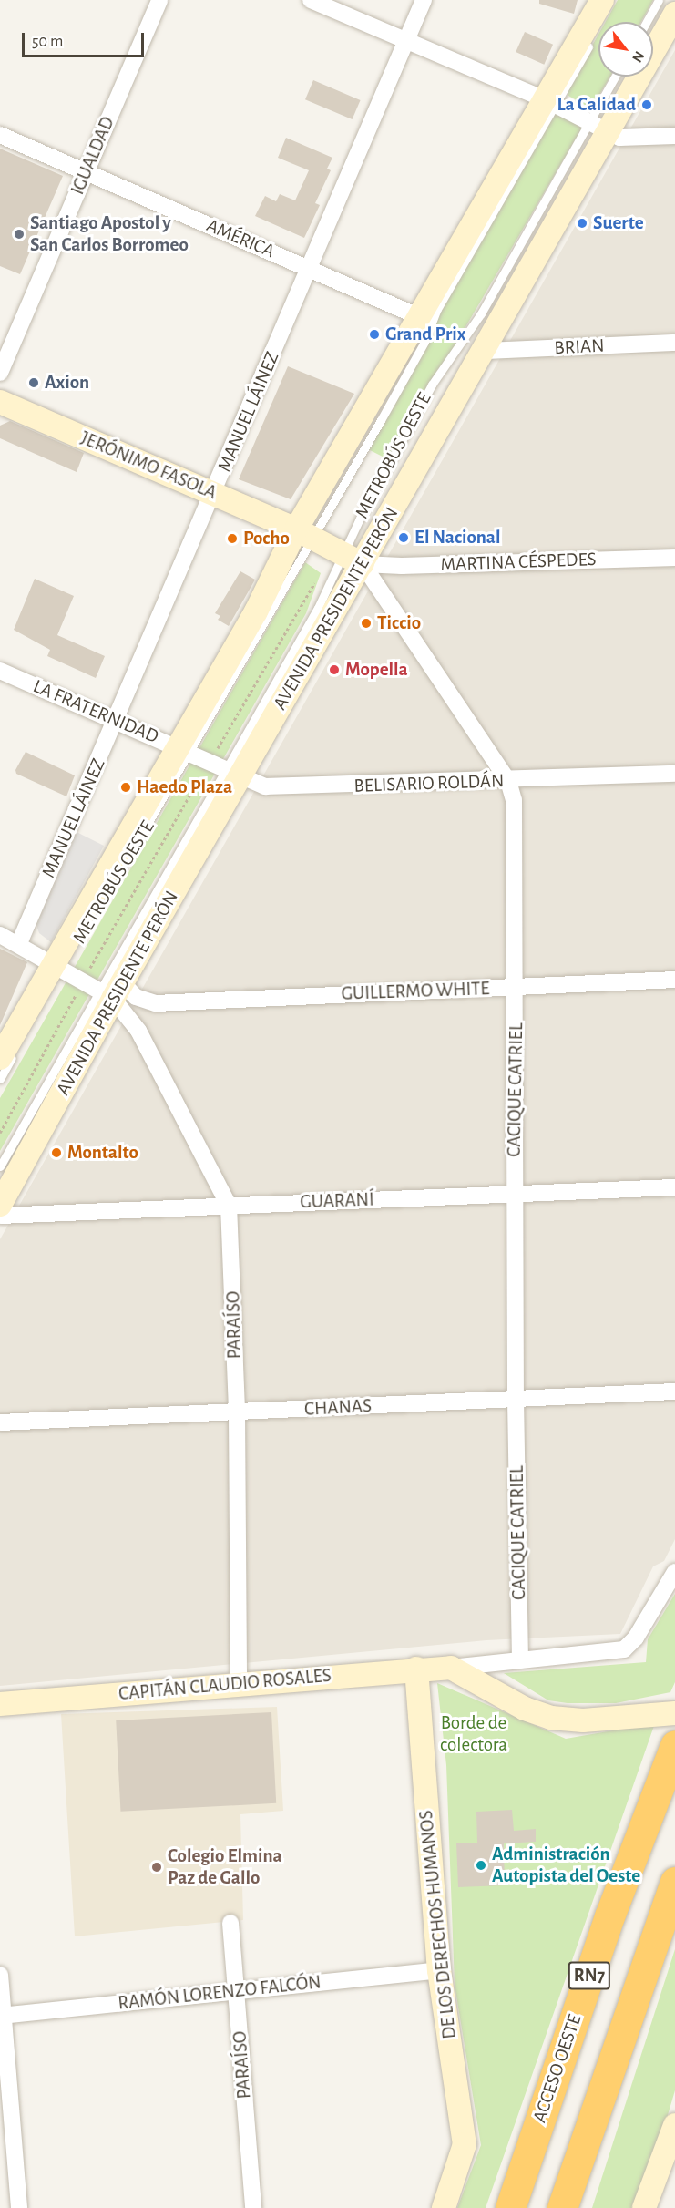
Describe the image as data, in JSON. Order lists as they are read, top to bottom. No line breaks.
{"streets":{"highway":["RN7","ACCESO OESTE"],"main road":["JERÓNIMO FASOLA","AVENIDA PRESIDENTE PERÓN","CAPITÁN CLAUDIO ROSALES","DE LOS DERECHOS HUMANOS"],"street":["IGUALDAD","AMÉRICA","BRIAN","MANUEL LÁINEZ","MARTINA CÉSPEDES","LA FRATERNIDAD","BELISARIO ROLDÁN","GUILLERMO WHITE","CACIQUE CATRIEL","GUARANÍ","PARAÍSO","CHANAS","RAMÓN LORENZO FALCÓN"],"lane":["METROBÚS OESTE"]},"crossings":[["IGUALDAD","AMÉRICA"],["AMÉRICA","MANUEL LÁINEZ"],["BRIAN","AVENIDA PRESIDENTE PERÓN"],["MANUEL LÁINEZ","JERÓNIMO FASOLA"],["MANUEL LÁINEZ","LA FRATERNIDAD"],["METROBÚS OESTE","JERÓNIMO FASOLA"],["METROBÚS OESTE","MARTINA CÉSPEDES"],["METROBÚS OESTE","AVENIDA PRESIDENTE PERÓN"],["METROBÚS OESTE","LA FRATERNIDAD"],["METROBÚS OESTE","BELISARIO ROLDÁN"],["METROBÚS OESTE","CACIQUE CATRIEL"],["JERÓNIMO FASOLA","MARTINA CÉSPEDES"],["JERÓNIMO FASOLA","AVENIDA PRESIDENTE PERÓN"],["JERÓNIMO FASOLA","CACIQUE CATRIEL"],["MARTINA CÉSPEDES","AVENIDA PRESIDENTE PERÓN"],["MARTINA CÉSPEDES","CACIQUE CATRIEL"],["AVENIDA PRESIDENTE PERÓN","BELISARIO ROLDÁN"],["AVENIDA PRESIDENTE PERÓN","GUILLERMO WHITE"],["AVENIDA PRESIDENTE PERÓN","CACIQUE CATRIEL"],["AVENIDA PRESIDENTE PERÓN","PARAÍSO"],["LA FRATERNIDAD","BELISARIO ROLDÁN"],["BELISARIO ROLDÁN","CACIQUE CATRIEL"],["GUILLERMO WHITE","CACIQUE CATRIEL"],["GUILLERMO WHITE","PARAÍSO"],["CACIQUE CATRIEL","GUARANÍ"],["CACIQUE CATRIEL","CHANAS"],["CACIQUE CATRIEL","CAPITÁN CLAUDIO ROSALES"],["GUARANÍ","PARAÍSO"],["PARAÍSO","CHANAS"],["PARAÍSO","CAPITÁN CLAUDIO ROSALES"],["PARAÍSO","RAMÓN LORENZO FALCÓN"],["CAPITÁN CLAUDIO ROSALES","DE LOS DERECHOS HUMANOS"],["DE LOS DERECHOS HUMANOS","RAMÓN LORENZO FALCÓN"]],"parks":["Borde de colectora"],"places":["La Calidad","Suerte","Santiago Apostol y San Carlos Borromeo","Grand Prix","Axion","El Nacional","Pocho","Ticcio","Mopella","Haedo Plaza","Montalto","Administración Autopista del Oeste","Colegio Elmina Paz de Gallo"],"scale_bar":"50 m","north":"bottom right"}
